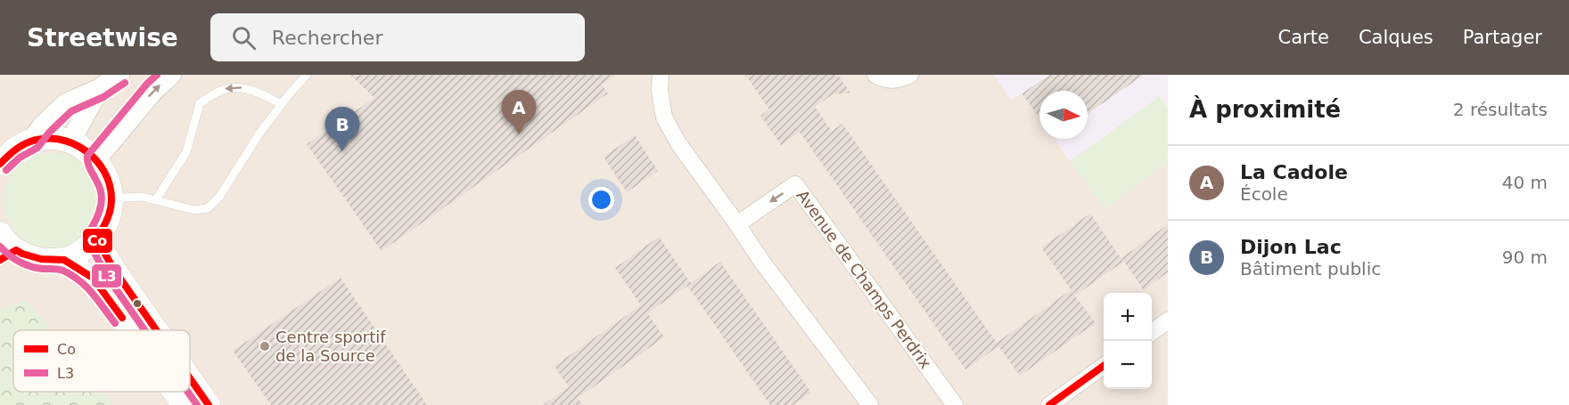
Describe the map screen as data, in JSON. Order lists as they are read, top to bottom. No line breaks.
{"streets":{"street":["Avenue de Champs Perdrix"]},"places":["Centre sportif de la Source"],"lines":["transit line L3","transit line Co"],"legend":["Co","L3"],"north":"right","page":{"header":"Streetwise","search":"Rechercher","nav":["Carte","Calques","Partager"],"heading":["À proximité","2 résultats"],"pins":["A","B"],"list":[{"mark":"A","name":"La Cadole","note":"École","value":"40 m"},{"mark":"B","name":"Dijon Lac","note":"Bâtiment public","value":"90 m"}],"map_buttons":["+","−"]}}
